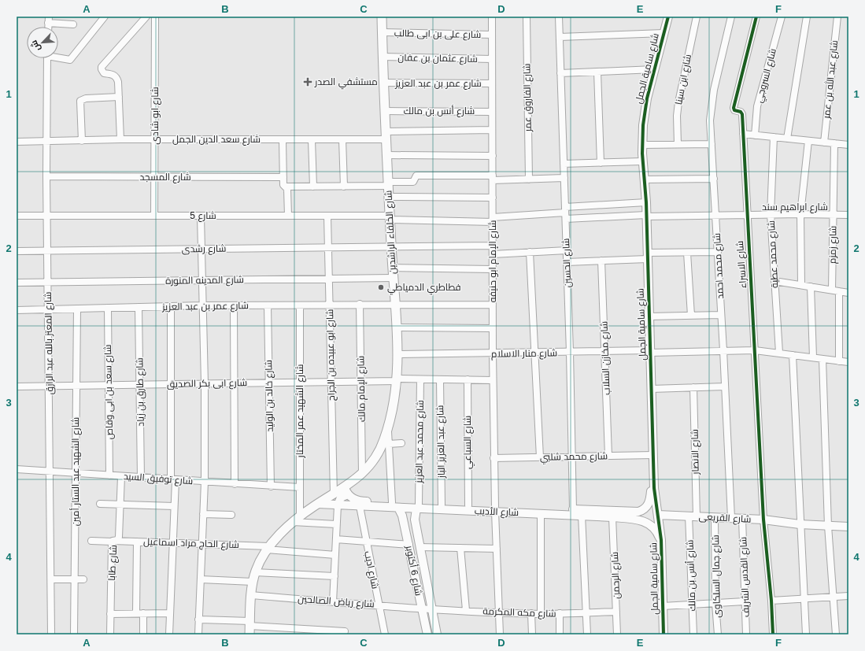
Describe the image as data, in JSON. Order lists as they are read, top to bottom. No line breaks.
{"streets":{"main road":["شارع الخلفاء الراشدين"],"street":["شارع على بن ابى طالب","شارع عثمان بن عفان","شارع سامية الجمل","شارع السروجي","شارع ابن سينا","شارع عبد الله بن عمر","شارع عمر بن عبد العزيز","شارع الفاروق عمر","شارع أنس بن مالك","شارع ابو شادى","شارع سعد الدين الجمل","شارع المسجد","شارع ابراهيم سند","شارع 5","شارع زمزم","شارع رشدى","شارع محمد عطية","شارع الإمام ابو حنيفه","شارع الحسين","شارع الاسراء","شارع محمد احمد","شارع المدينه المنورة","شارع المعتز بالله عبد الرازق","شارع منار الاسلام","شارع ابو عبيده بن الجراح","شارع مخازن السلاب","شارع ابى بكر الصديق","شارع الإمام مالك","شارع سعد بن ابى وقاص","شارع طارق بن زياد","شارع خالد بن الوليد","شارع الشهيد عمر المختار","شارع محمد عبد العزيز","شارع عبد العزيز الباز","شارع السباعي","شارع الانصار","شارع محمد شلبي","شارع الشهيد عبد الستار أمين","شارع توفيق السيد","شارع الأديب","شارع القريعى","شارع الحاج مراد اسماعيل","شارع طابا","شارع اديب","شارع 6 أكتوبر","شارع الرحمن","شارع جمال السلكاوى","شارع القدس الشريف","شارع رياض الصالحين","شارع مكه المكرمة"]},"crossings":[["شارع على بن ابى طالب","شارع الخلفاء الراشدين"],["شارع على بن ابى طالب","شارع الإمام ابو حنيفه"],["شارع عثمان بن عفان","شارع الخلفاء الراشدين"],["شارع عثمان بن عفان","شارع الإمام ابو حنيفه"],["شارع سامية الجمل","شارع ابراهيم سند"],["شارع سامية الجمل","شارع منار الاسلام"],["شارع سامية الجمل","شارع محمد شلبي"],["شارع سامية الجمل","شارع الأديب"],["شارع سامية الجمل","شارع القريعى"],["شارع عمر بن عبد العزيز","شارع الخلفاء الراشدين"],["شارع عمر بن عبد العزيز","شارع الإمام ابو حنيفه"],["شارع عمر بن عبد العزيز","شارع المعتز بالله عبد الرازق"],["شارع عمر بن عبد العزيز","شارع ابو عبيده بن الجراح"],["شارع عمر بن عبد العزيز","شارع الإمام مالك"],["شارع عمر بن عبد العزيز","شارع سعد بن ابى وقاص"],["شارع عمر بن عبد العزيز","شارع طارق بن زياد"],["شارع عمر بن عبد العزيز","شارع خالد بن الوليد"],["شارع عمر بن عبد العزيز","شارع الشهيد عمر المختار"],["شارع عمر بن عبد العزيز","شارع الشهيد عبد الستار أمين"],["شارع أنس بن مالك","شارع الخلفاء الراشدين"],["شارع أنس بن مالك","شارع الإمام ابو حنيفه"],["شارع أنس بن مالك","شارع الانصار"],["شارع أنس بن مالك","شارع القريعى"],["شارع ابو شادى","شارع سعد الدين الجمل"],["شارع ابو شادى","شارع المسجد"],["شارع ابو شادى","شارع 5"],["شارع سعد الدين الجمل","شارع الخلفاء الراشدين"],["شارع سعد الدين الجمل","شارع الإمام ابو حنيفه"],["شارع سعد الدين الجمل","شارع المعتز بالله عبد الرازق"],["شارع المسجد","شارع المعتز بالله عبد الرازق"],["شارع ابراهيم سند","شارع 5"],["شارع ابراهيم سند","شارع زمزم"],["شارع ابراهيم سند","شارع محمد عطية"],["شارع ابراهيم سند","شارع الحسين"],["شارع ابراهيم سند","شارع الاسراء"],["شارع ابراهيم سند","شارع محمد احمد"],["شارع 5","شارع الخلفاء الراشدين"],["شارع 5","شارع الإمام ابو حنيفه"],["شارع 5","شارع الحسين"],["شارع 5","شارع المعتز بالله عبد الرازق"],["شارع 5","شارع ابو عبيده بن الجراح"],["شارع الخلفاء الراشدين","شارع رشدى"],["شارع الخلفاء الراشدين","شارع المدينه المنورة"],["شارع الخلفاء الراشدين","شارع منار الاسلام"],["شارع الخلفاء الراشدين","شارع ابو عبيده بن الجراح"],["شارع الخلفاء الراشدين","شارع ابى بكر الصديق"],["شارع الخلفاء الراشدين","شارع الإمام مالك"],["شارع الخلفاء الراشدين","شارع الشهيد عمر المختار"],["شارع الخلفاء الراشدين","شارع الأديب"],["شارع الخلفاء الراشدين","شارع الحاج مراد اسماعيل"],["شارع الخلفاء الراشدين","شارع رياض الصالحين"],["شارع رشدى","شارع الإمام ابو حنيفه"],["شارع رشدى","شارع المعتز بالله عبد الرازق"],["شارع رشدى","شارع ابو عبيده بن الجراح"],["شارع الإمام ابو حنيفه","شارع منار الاسلام"],["شارع الإمام ابو حنيفه","شارع ابى بكر الصديق"],["شارع الإمام ابو حنيفه","شارع محمد شلبي"],["شارع الإمام ابو حنيفه","شارع الأديب"],["شارع الإمام ابو حنيفه","شارع مكه المكرمة"],["شارع الحسين","شارع منار الاسلام"],["شارع الحسين","شارع محمد شلبي"],["شارع الحسين","شارع الأديب"],["شارع الاسراء","شارع منار الاسلام"],["شارع الاسراء","شارع القريعى"],["شارع محمد احمد","شارع منار الاسلام"],["شارع محمد احمد","شارع القريعى"],["شارع المدينه المنورة","شارع المعتز بالله عبد الرازق"],["شارع المدينه المنورة","شارع ابو عبيده بن الجراح"],["شارع المعتز بالله عبد الرازق","شارع ابى بكر الصديق"],["شارع المعتز بالله عبد الرازق","شارع توفيق السيد"],["شارع منار الاسلام","شارع مخازن السلاب"],["شارع ابو عبيده بن الجراح","شارع ابى بكر الصديق"],["شارع مخازن السلاب","شارع محمد شلبي"],["شارع ابى بكر الصديق","شارع الإمام مالك"],["شارع ابى بكر الصديق","شارع سعد بن ابى وقاص"],["شارع ابى بكر الصديق","شارع طارق بن زياد"],["شارع ابى بكر الصديق","شارع خالد بن الوليد"],["شارع ابى بكر الصديق","شارع الشهيد عمر المختار"],["شارع ابى بكر الصديق","شارع محمد عبد العزيز"],["شارع ابى بكر الصديق","شارع عبد العزيز الباز"],["شارع ابى بكر الصديق","شارع السباعي"],["شارع ابى بكر الصديق","شارع الشهيد عبد الستار أمين"],["شارع سعد بن ابى وقاص","شارع توفيق السيد"],["شارع طارق بن زياد","شارع توفيق السيد"],["شارع خالد بن الوليد","شارع توفيق السيد"],["شارع الشهيد عمر المختار","شارع توفيق السيد"],["شارع محمد عبد العزيز","شارع الأديب"],["شارع محمد عبد العزيز","شارع 6 أكتوبر"],["شارع عبد العزيز الباز","شارع الأديب"],["شارع السباعي","شارع الأديب"],["شارع الانصار","شارع القريعى"],["شارع الشهيد عبد الستار أمين","شارع توفيق السيد"],["شارع توفيق السيد","شارع طابا"],["شارع الأديب","شارع اديب"],["شارع الأديب","شارع 6 أكتوبر"],["شارع الأديب","شارع الرحمن"],["شارع القريعى","شارع جمال السلكاوى"],["شارع القريعى","شارع القدس الشريف"],["شارع الحاج مراد اسماعيل","شارع طابا"],["شارع اديب","شارع رياض الصالحين"],["شارع 6 أكتوبر","شارع رياض الصالحين"],["شارع 6 أكتوبر","شارع مكه المكرمة"],["شارع الرحمن","شارع مكه المكرمة"],["شارع رياض الصالحين","شارع مكه المكرمة"]],"places":{"health":["مستشفي الصدر"],"other":["فطاطري الدمياطي"]},"north":"bottom left","grid":{"columns":["A","B","C","D","E","F"],"rows":["1","2","3","4"]}}
